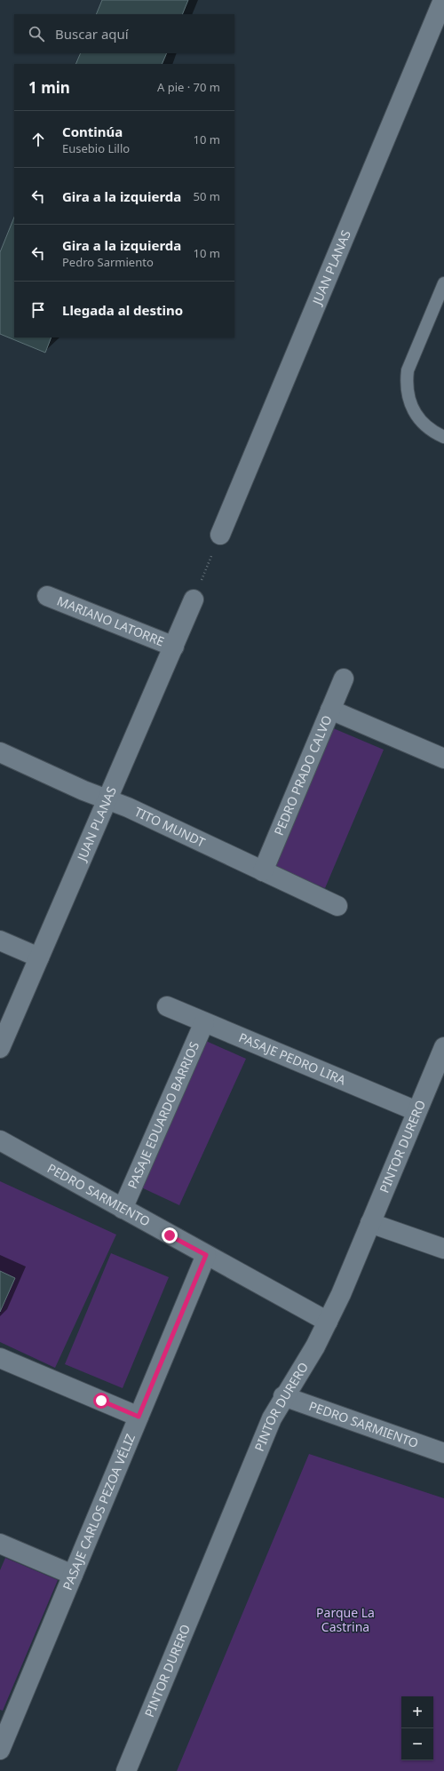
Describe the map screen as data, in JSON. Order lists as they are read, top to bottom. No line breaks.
{"streets":{"street":["JUAN PLANAS","MARIANO LATORRE","PEDRO PRADO CALVO","TITO MUNDT","PASAJE PEDRO LIRA","PASAJE EDUARDO BARRIOS","PINTOR DURERO","PEDRO SARMIENTO","PASAJE CARLOS PEZOA VÉLIZ"]},"crossings":[["JUAN PLANAS","MARIANO LATORRE"],["JUAN PLANAS","TITO MUNDT"],["PEDRO PRADO CALVO","TITO MUNDT"],["PASAJE PEDRO LIRA","PASAJE EDUARDO BARRIOS"],["PASAJE PEDRO LIRA","PINTOR DURERO"],["PASAJE EDUARDO BARRIOS","PEDRO SARMIENTO"],["PINTOR DURERO","PEDRO SARMIENTO"],["PEDRO SARMIENTO","PASAJE CARLOS PEZOA VÉLIZ"]],"parks":["Parque La Castrina"],"page":{"search":"Buscar aquí","heading":["1 min","A pie · 70 m"],"list":[["Continúa","Eusebio Lillo","10 m"],["Gira a la izquierda","50 m"],["Gira a la izquierda","Pedro Sarmiento","10 m"],"Llegada al destino"],"map_buttons":["+","−"]}}
